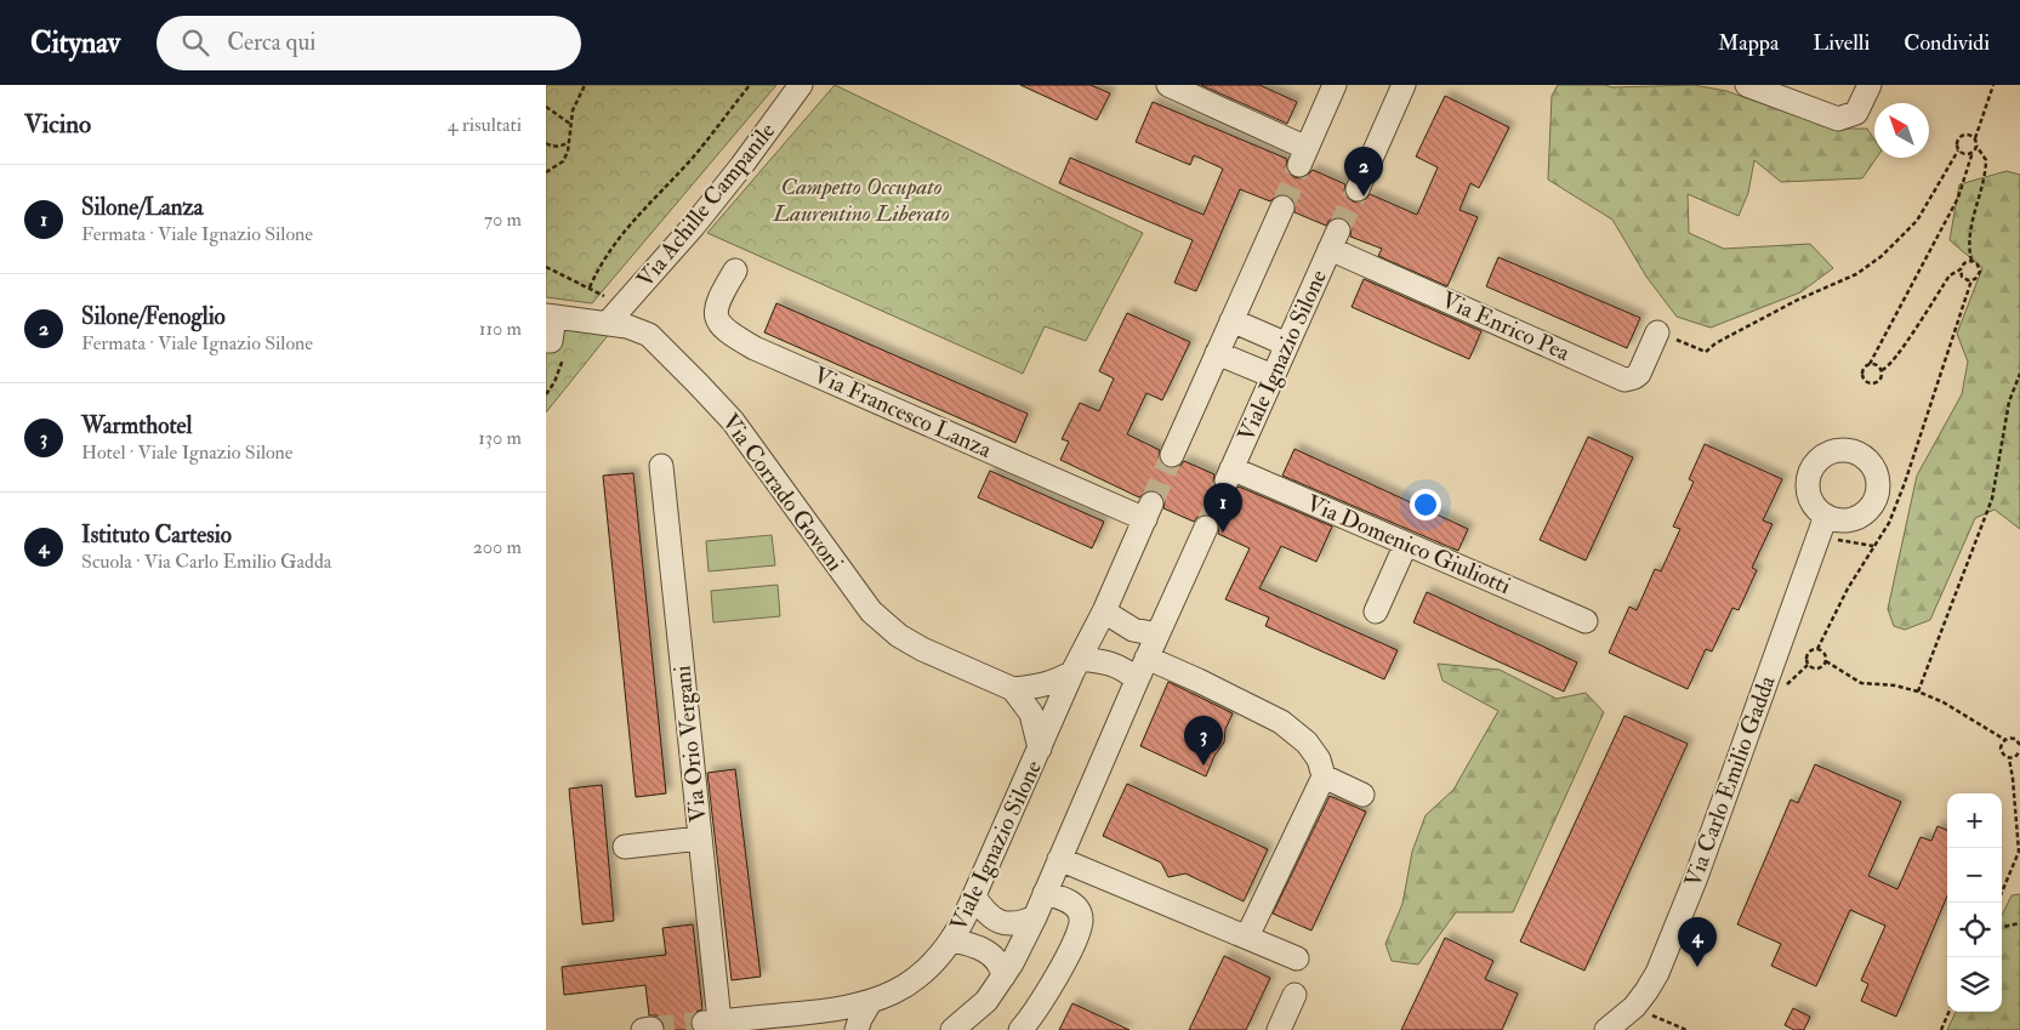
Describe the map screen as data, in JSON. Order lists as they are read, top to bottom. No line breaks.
{"streets":{"street":["Via Achille Campanile","Via Enrico Pea","Viale Ignazio Silone","Via Francesco Lanza","Via Corrado Govoni","Via Domenico Giuliotti","Via Orio Vergani","Via Carlo Emilio Gadda"]},"crossings":[["Via Achille Campanile","Via Corrado Govoni"],["Via Enrico Pea","Viale Ignazio Silone"],["Viale Ignazio Silone","Via Francesco Lanza"],["Viale Ignazio Silone","Via Corrado Govoni"],["Viale Ignazio Silone","Via Domenico Giuliotti"],["Viale Ignazio Silone","Via Orio Vergani"]],"parks":["Campetto Occupato Laurentino Liberato"],"north":"top left","page":{"header":"Citynav","search":"Cerca qui","nav":["Mappa","Livelli","Condividi"],"heading":["Vicino","4 risultati"],"pins":["2","1","3","4"],"list":[{"mark":"1","name":"Silone/Lanza","note":"Fermata · Viale Ignazio Silone","value":"70 m"},{"mark":"2","name":"Silone/Fenoglio","note":"Fermata · Viale Ignazio Silone","value":"110 m"},{"mark":"3","name":"Warmthotel","note":"Hotel · Viale Ignazio Silone","value":"130 m"},{"mark":"4","name":"Istituto Cartesio","note":"Scuola · Via Carlo Emilio Gadda","value":"200 m"}],"map_buttons":["+","−"]}}
